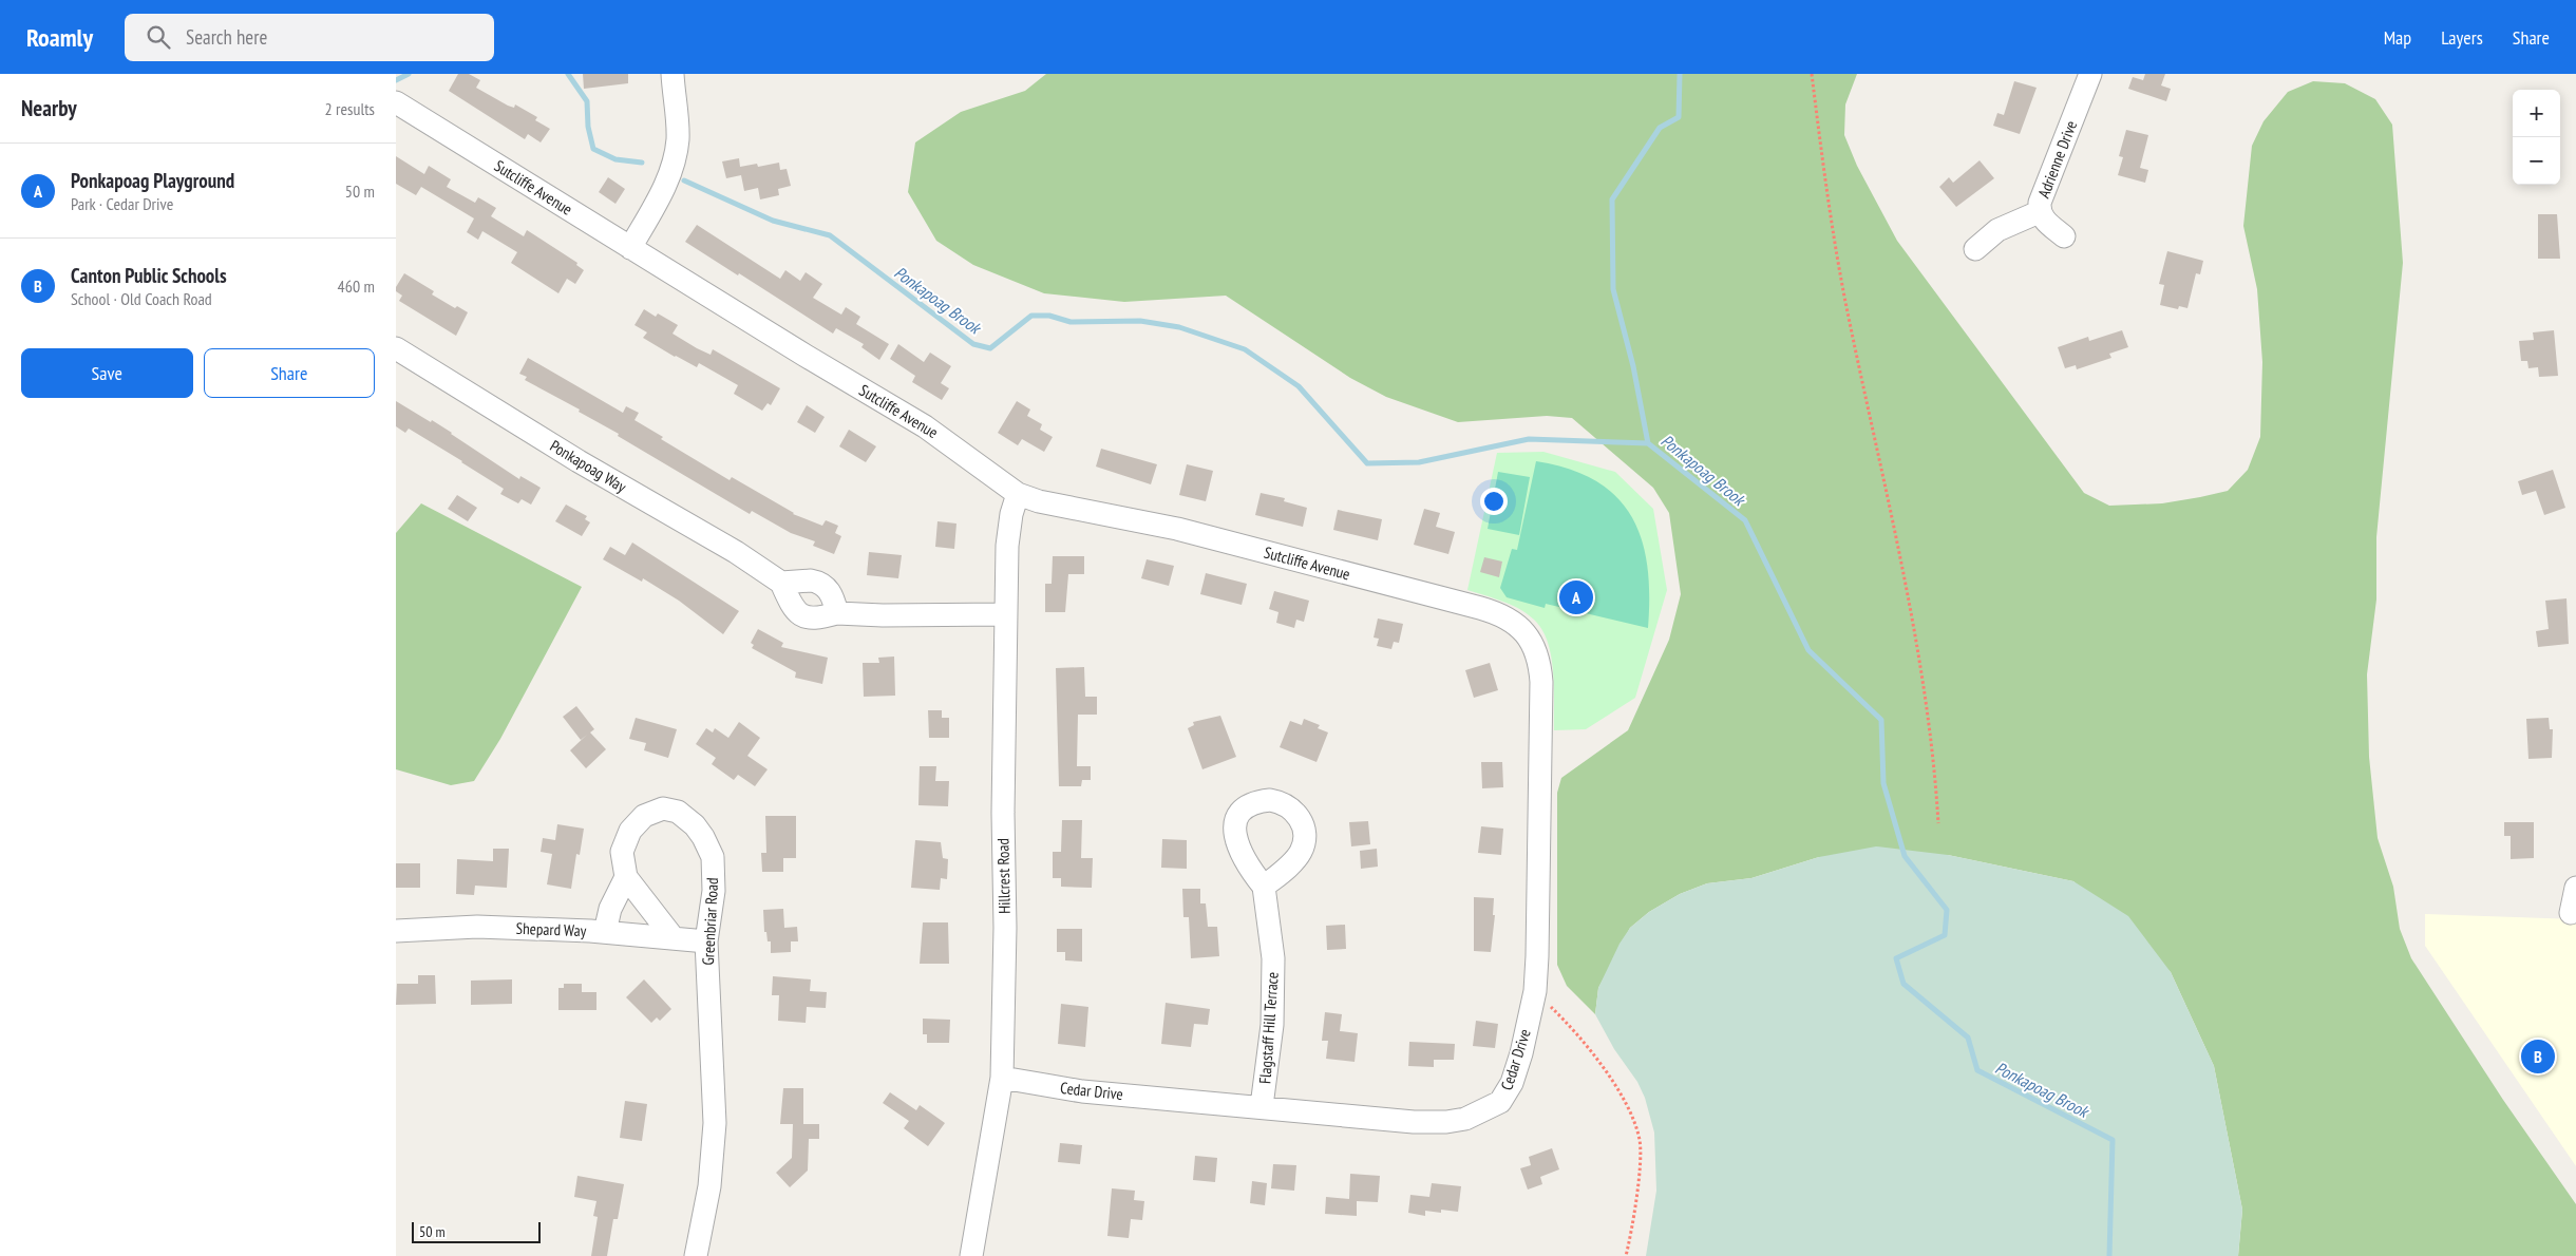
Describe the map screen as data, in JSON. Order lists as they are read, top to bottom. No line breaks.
{"streets":{"street":["Adrienne Drive","Sutcliffe Avenue","Ponkapoag Way","Hillcrest Road","Greenbriar Road","Shepard Way","Flagstaff Hill Terrace","Cedar Drive"]},"crossings":[["Sutcliffe Avenue","Hillcrest Road"],["Sutcliffe Avenue","Cedar Drive"],["Hillcrest Road","Cedar Drive"],["Greenbriar Road","Shepard Way"],["Flagstaff Hill Terrace","Cedar Drive"]],"water":["Ponkapoag Brook"],"scale_bar":"50 m","page":{"header":"Roamly","search":"Search here","nav":["Map","Layers","Share"],"heading":["Nearby","2 results"],"map_buttons":["+","−"],"list":[{"mark":"A","name":"Ponkapoag Playground","note":"Park · Cedar Drive","value":"50 m"},{"mark":"B","name":"Canton Public Schools","note":"School · Old Coach Road","value":"460 m"}],"buttons":["Save","Share"],"pins":["A","B"],"scale":"50 m"}}
